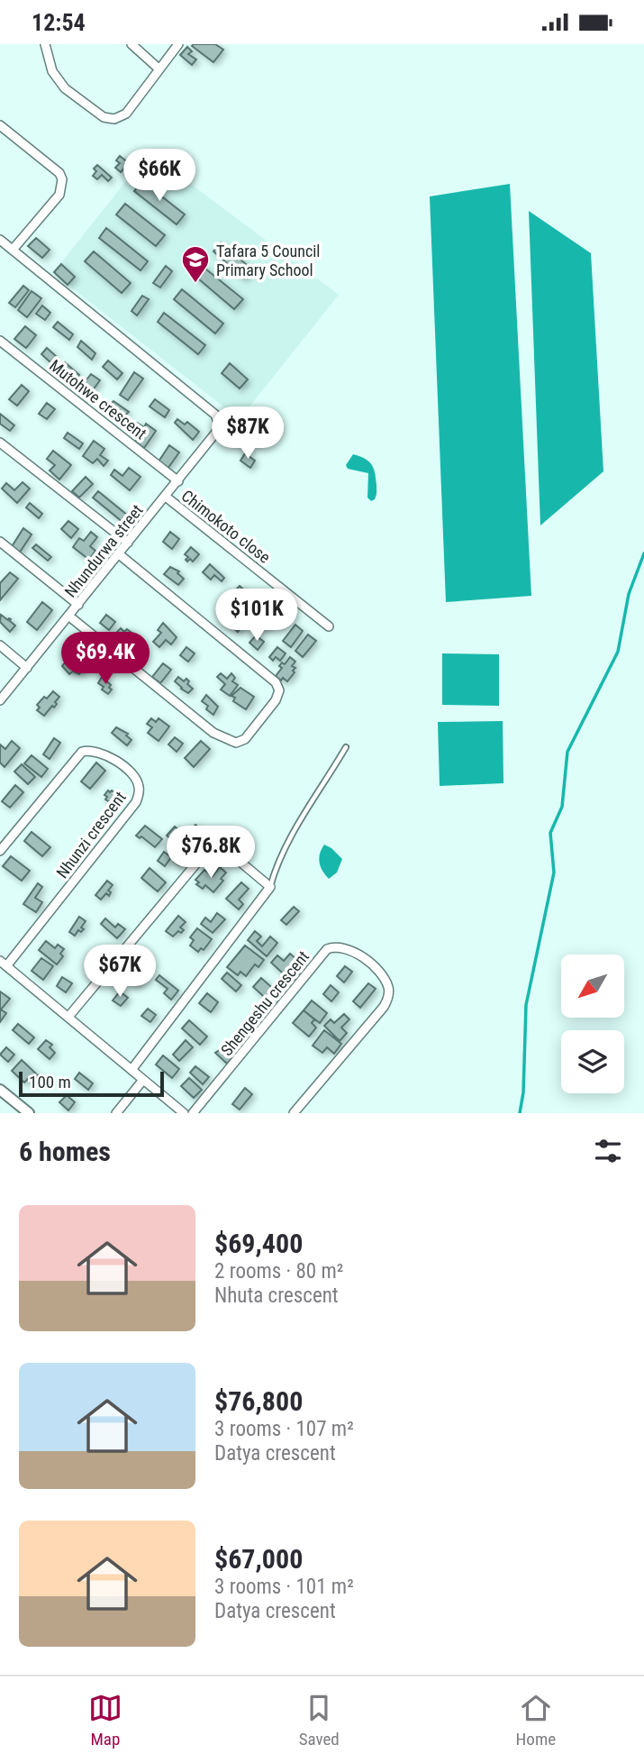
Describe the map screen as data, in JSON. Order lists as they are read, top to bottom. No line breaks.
{"streets":{"street":["Mutohwe crescent","Chimokoto close","Nhundurwa street","Nhunzi crescent","Shengeshu crescent"]},"crossings":[["Mutohwe crescent","Nhundurwa street"],["Chimokoto close","Nhundurwa street"]],"places":{"school or university":["Tafara 5 Council Primary School"]},"scale_bar":"100 m","north":"bottom left","page":{"status":"12:54","price":["$66K","$87K","$101K","$69.4K","$76.8K","$67K"],"scale":"100 m","heading":"6 homes","list":[{"name":"$69,400","note":"2 rooms · 80 m² · Nhuta crescent"},{"name":"$76,800","note":"3 rooms · 107 m² · Datya crescent"},{"name":"$67,000","note":"3 rooms · 101 m² · Datya crescent"}],"tabs":["Map","Saved","Home"]}}
